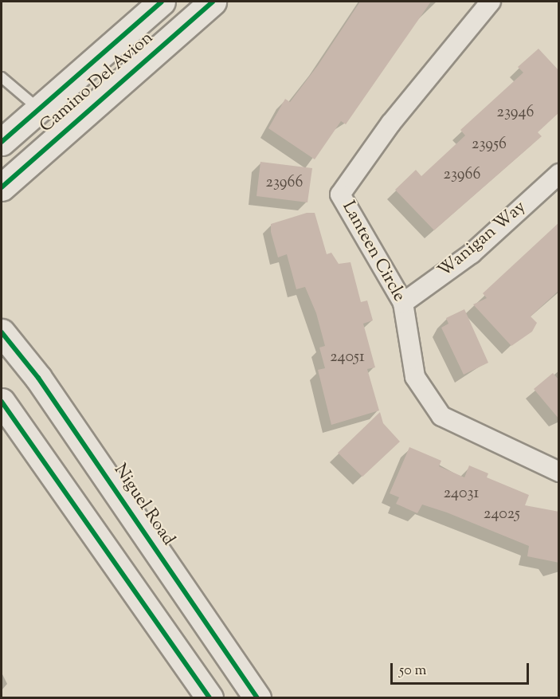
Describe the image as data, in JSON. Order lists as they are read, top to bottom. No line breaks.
{"streets":{"main road":["Camino Del Avion","Niguel Road"],"street":["Wanigan Way","Lanteen Circle"]},"crossings":[["Wanigan Way","Lanteen Circle"]],"house_numbers":["23946","23956","23966","23966","24051","24031","24025"],"scale_bar":"50 m"}
